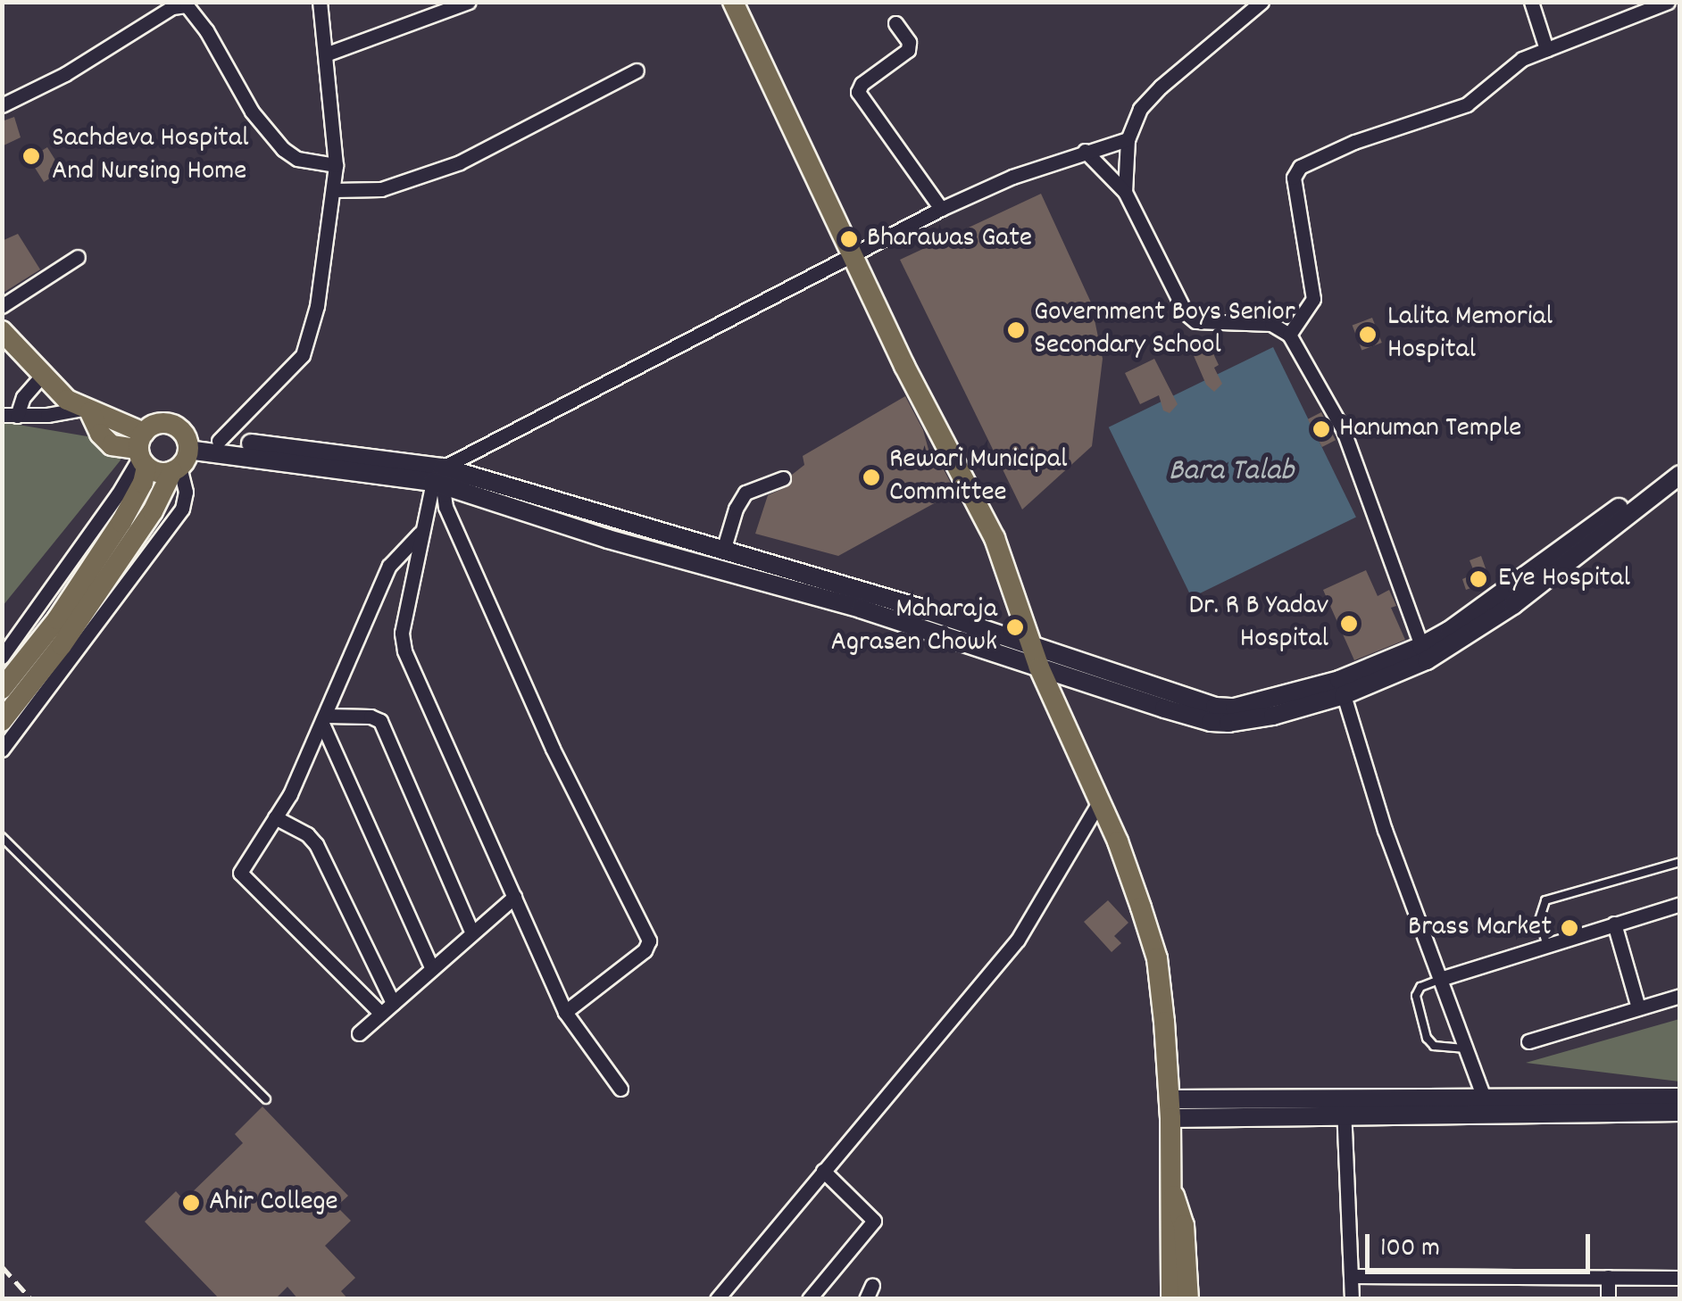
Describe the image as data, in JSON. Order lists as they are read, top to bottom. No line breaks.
{"water":["Bara Talab"],"places":["Sachdeva Hospital And Nursing Home","Bharawas Gate","Government Boys Senior Secondary School","Lalita Memorial Hospital","Hanuman Temple","Rewari Municipal Committee","Eye Hospital","Dr. R B Yadav Hospital","Maharaja Agrasen Chowk","Brass Market","Ahir College"],"scale_bar":"100 m"}
